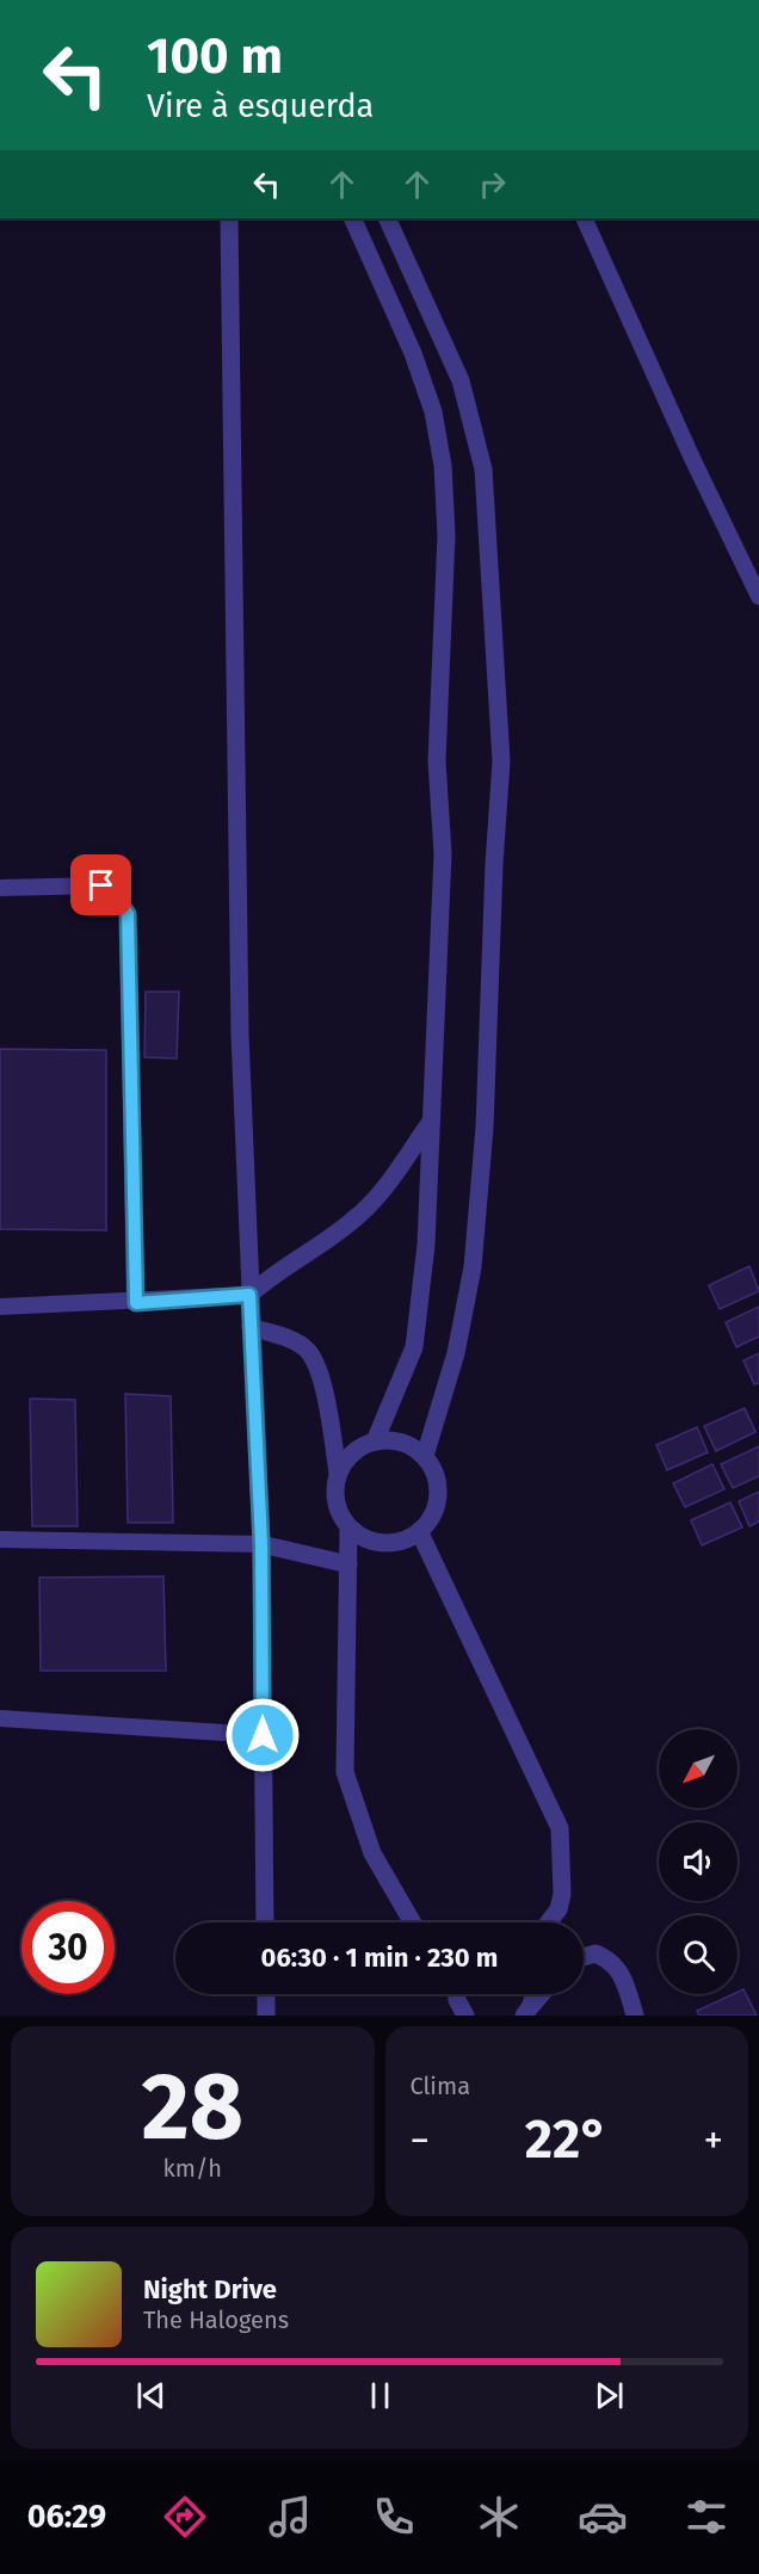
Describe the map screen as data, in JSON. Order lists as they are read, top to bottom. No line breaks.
{"north":"bottom left","page":{"turn":["100 m","Vire à esquerda"],"limit":"30","trip":"06:30 · 1 min · 230 m","tile":[["28","km/h"],"Clima"],"heat":["−","22°","+"],"song":["Night Drive","The Halogens"],"tabs":"06:29"}}
